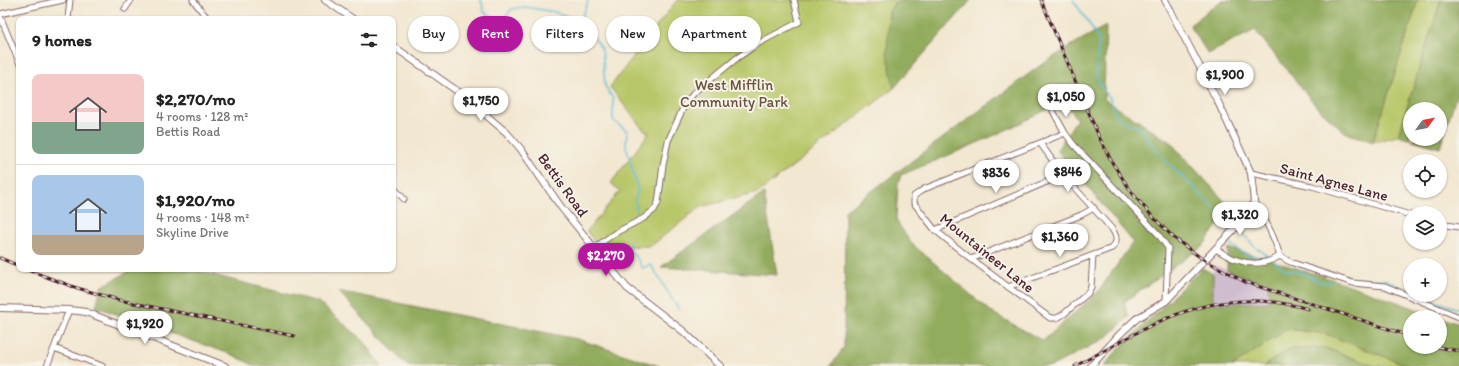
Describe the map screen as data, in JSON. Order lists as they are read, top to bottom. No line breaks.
{"streets":{"street":["Saint Agnes Lane","Bettis Road","Mountaineer Lane"]},"parks":["West Mifflin Community Park"],"north":"top right","page":{"chip":["Buy","Rent","Filters","New","Apartment"],"heading":"9 homes","price":["$1,900","$1,050","$1,750","$846","$836","$1,320","$1,360","$2,270","$1,920"],"list":[{"name":"$2,270/mo","note":"4 rooms · 128 m² · Bettis Road"},{"name":"$1,920/mo","note":"4 rooms · 148 m² · Skyline Drive"}],"map_buttons":["+","−"]}}
